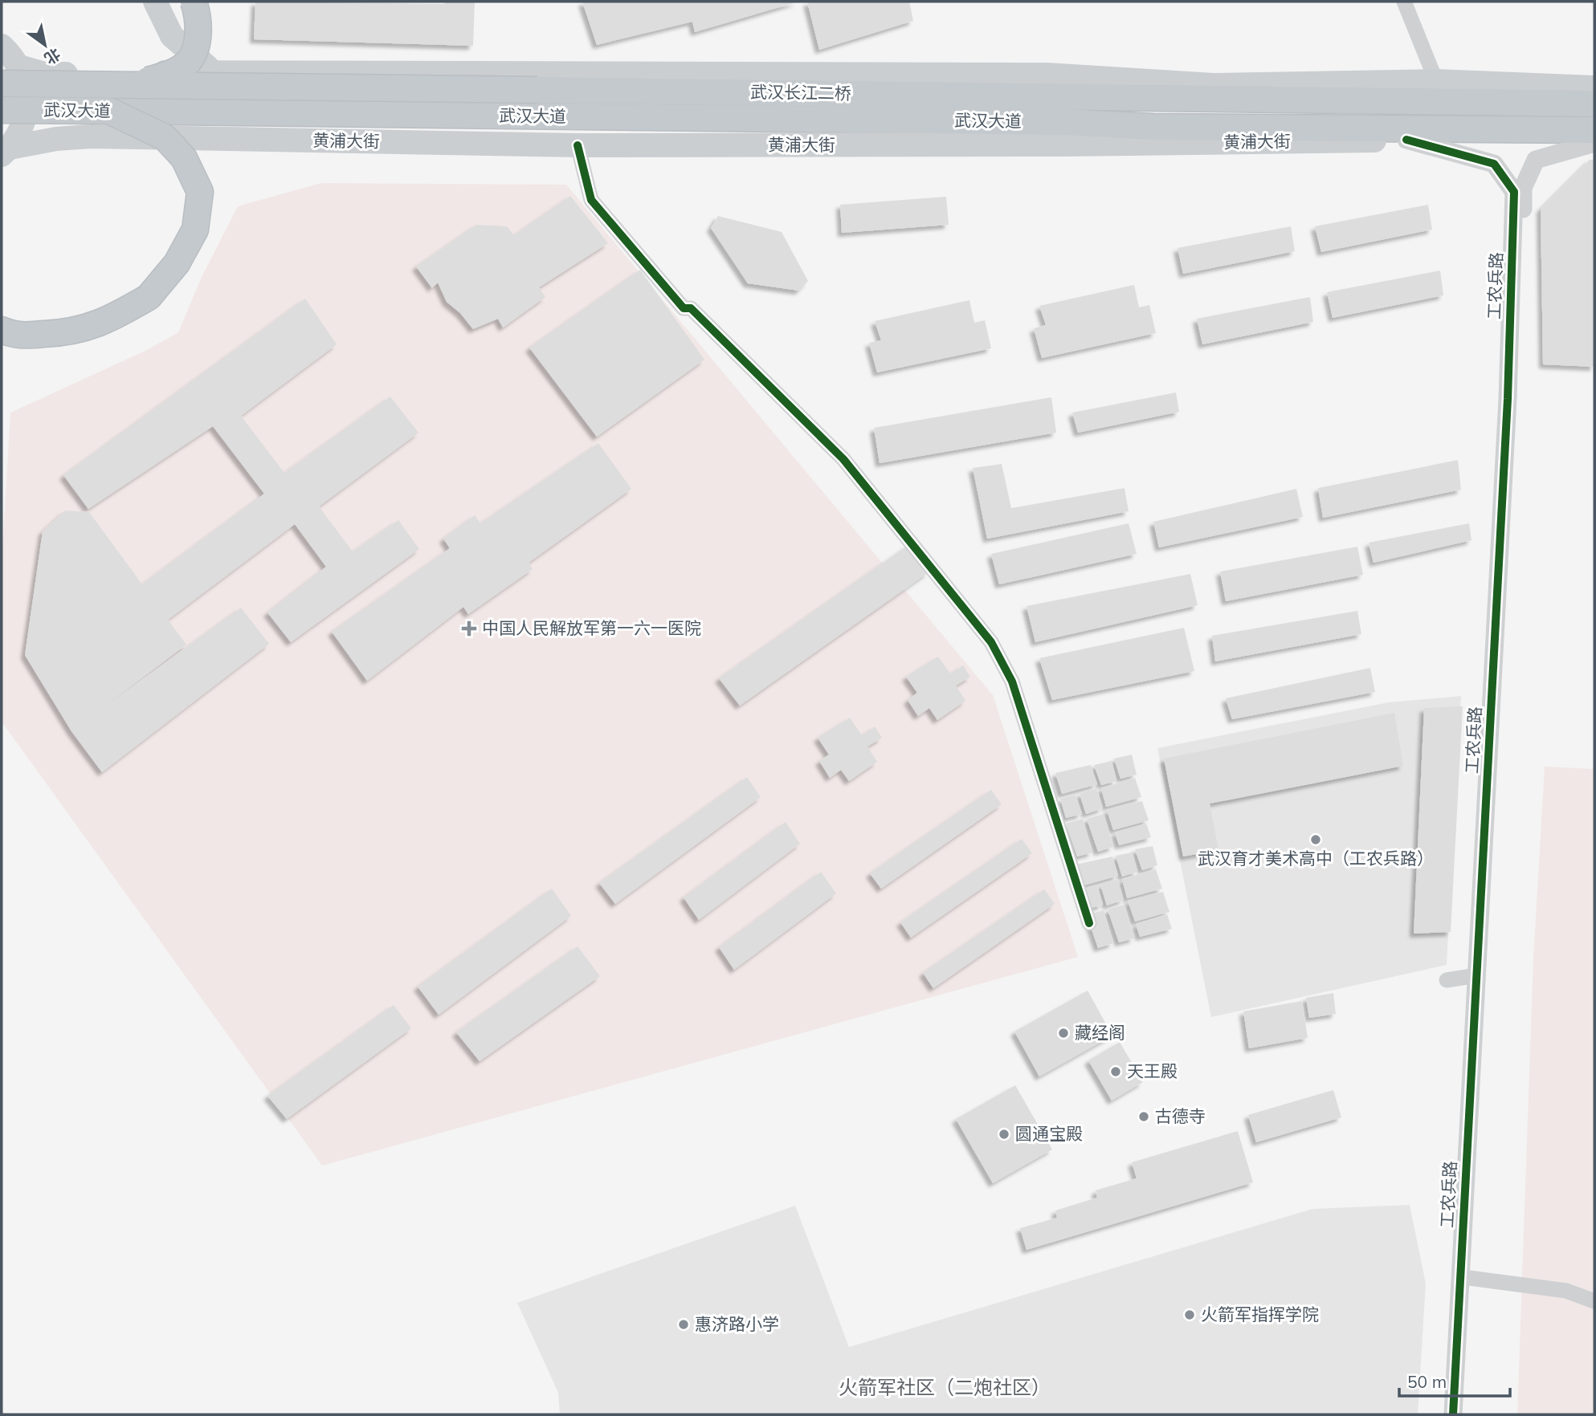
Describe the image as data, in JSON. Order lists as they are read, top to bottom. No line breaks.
{"streets":{"highway":["武汉长江二桥","武汉大道"],"main road":["黄浦大街"],"street":["工农兵路"]},"crossings":[["武汉长江二桥","武汉大道"],["黄浦大街","工农兵路"]],"districts":["火箭军社区（二炮社区）"],"places":{"health":["中国人民解放军第一六一医院"],"other":["武汉育才美术高中（工农兵路）","藏经阁","天王殿","古德寺","圆通宝殿","火箭军指挥学院","惠济路小学"]},"scale_bar":"50 m","north":"bottom right"}
